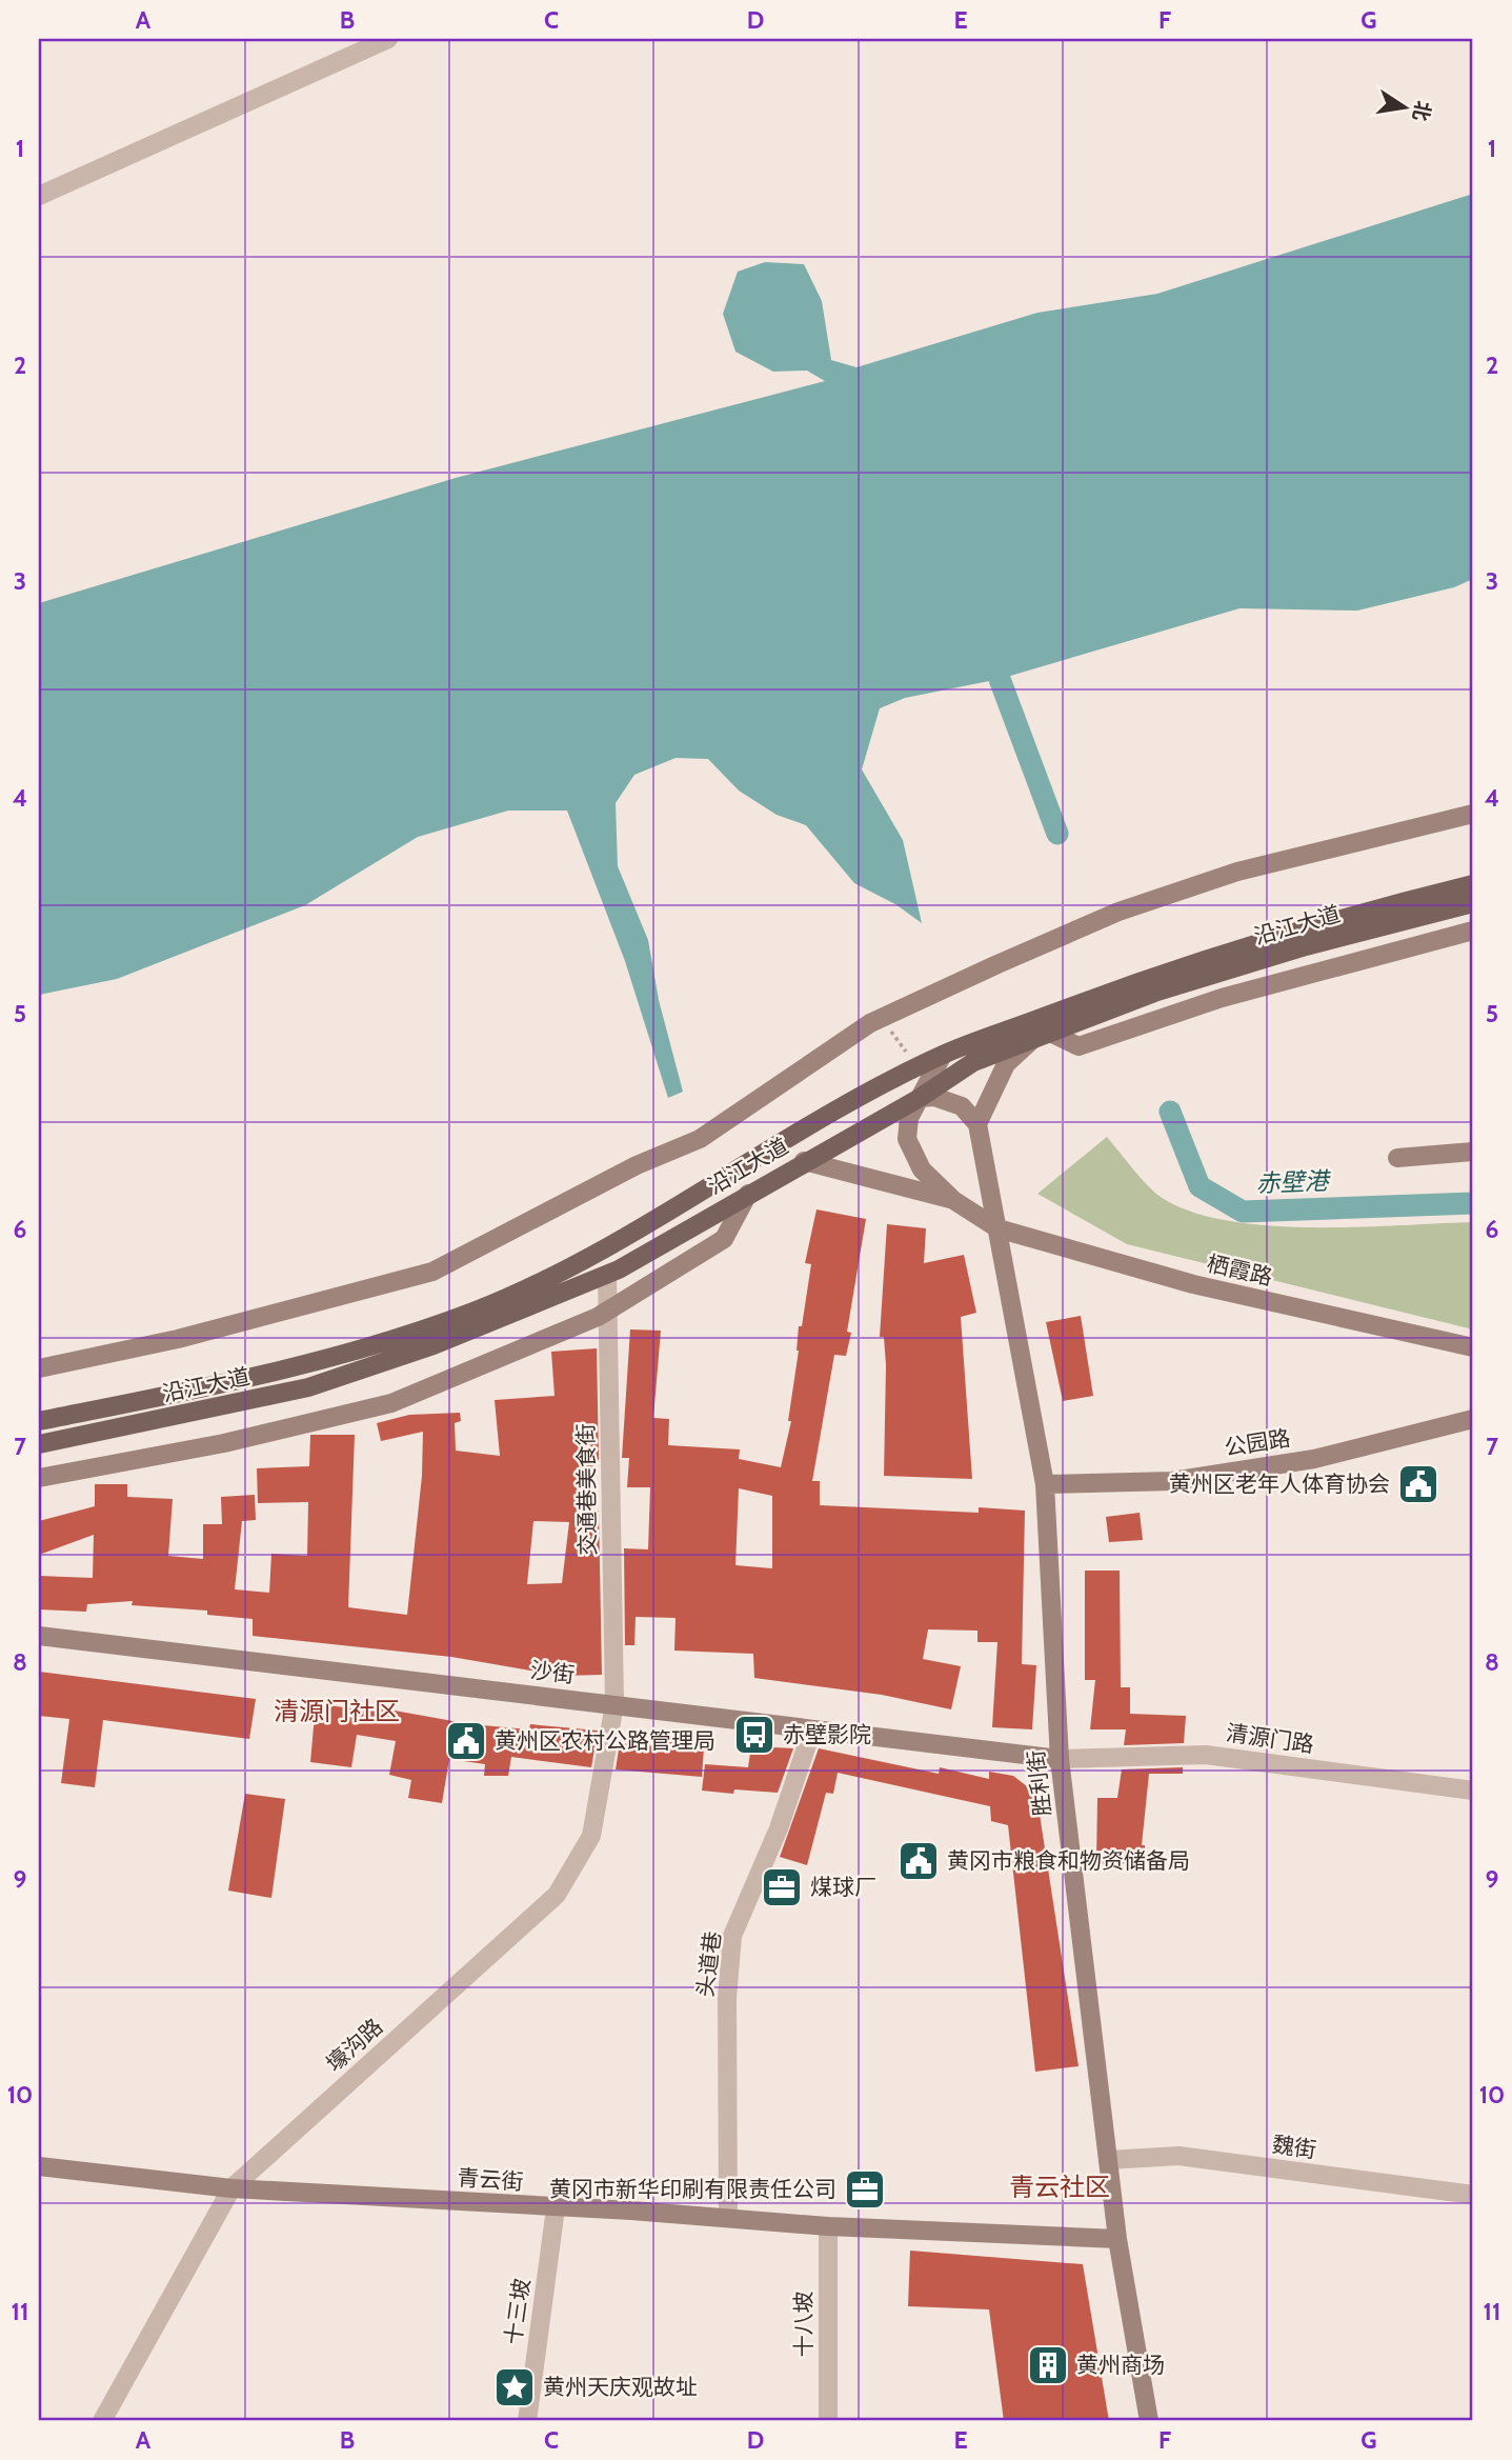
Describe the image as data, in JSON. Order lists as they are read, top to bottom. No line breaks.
{"streets":{"main road":["沿江大道"],"street":["栖霞路","公园路","交通巷美食街","沙街","清源门路","胜利街","头道巷","壕沟路","魏街","青云街","十三坡","十八坡"]},"crossings":[["沿江大道","交通巷美食街"],["栖霞路","胜利街"],["公园路","胜利街"],["交通巷美食街","沙街"],["交通巷美食街","壕沟路"],["沙街","清源门路"],["沙街","胜利街"],["沙街","头道巷"],["沙街","壕沟路"],["清源门路","胜利街"],["胜利街","魏街"],["胜利街","青云街"],["头道巷","青云街"],["壕沟路","青云街"],["青云街","十三坡"],["青云街","十八坡"]],"districts":["清源门社区","青云社区"],"water":["赤壁港"],"places":{"public building":["黄州区老年人体育协会","黄州区农村公路管理局","黄冈市粮食和物资储备局"],"bus stop":["赤壁影院"],"office":["煤球厂","黄冈市新华印刷有限责任公司"],"building":["黄州商场"],"place":["黄州天庆观故址"]},"north":"right","grid":{"columns":["A","B","C","D","E","F","G"],"rows":["1","2","3","4","5","6","7","8","9","10","11"]}}
